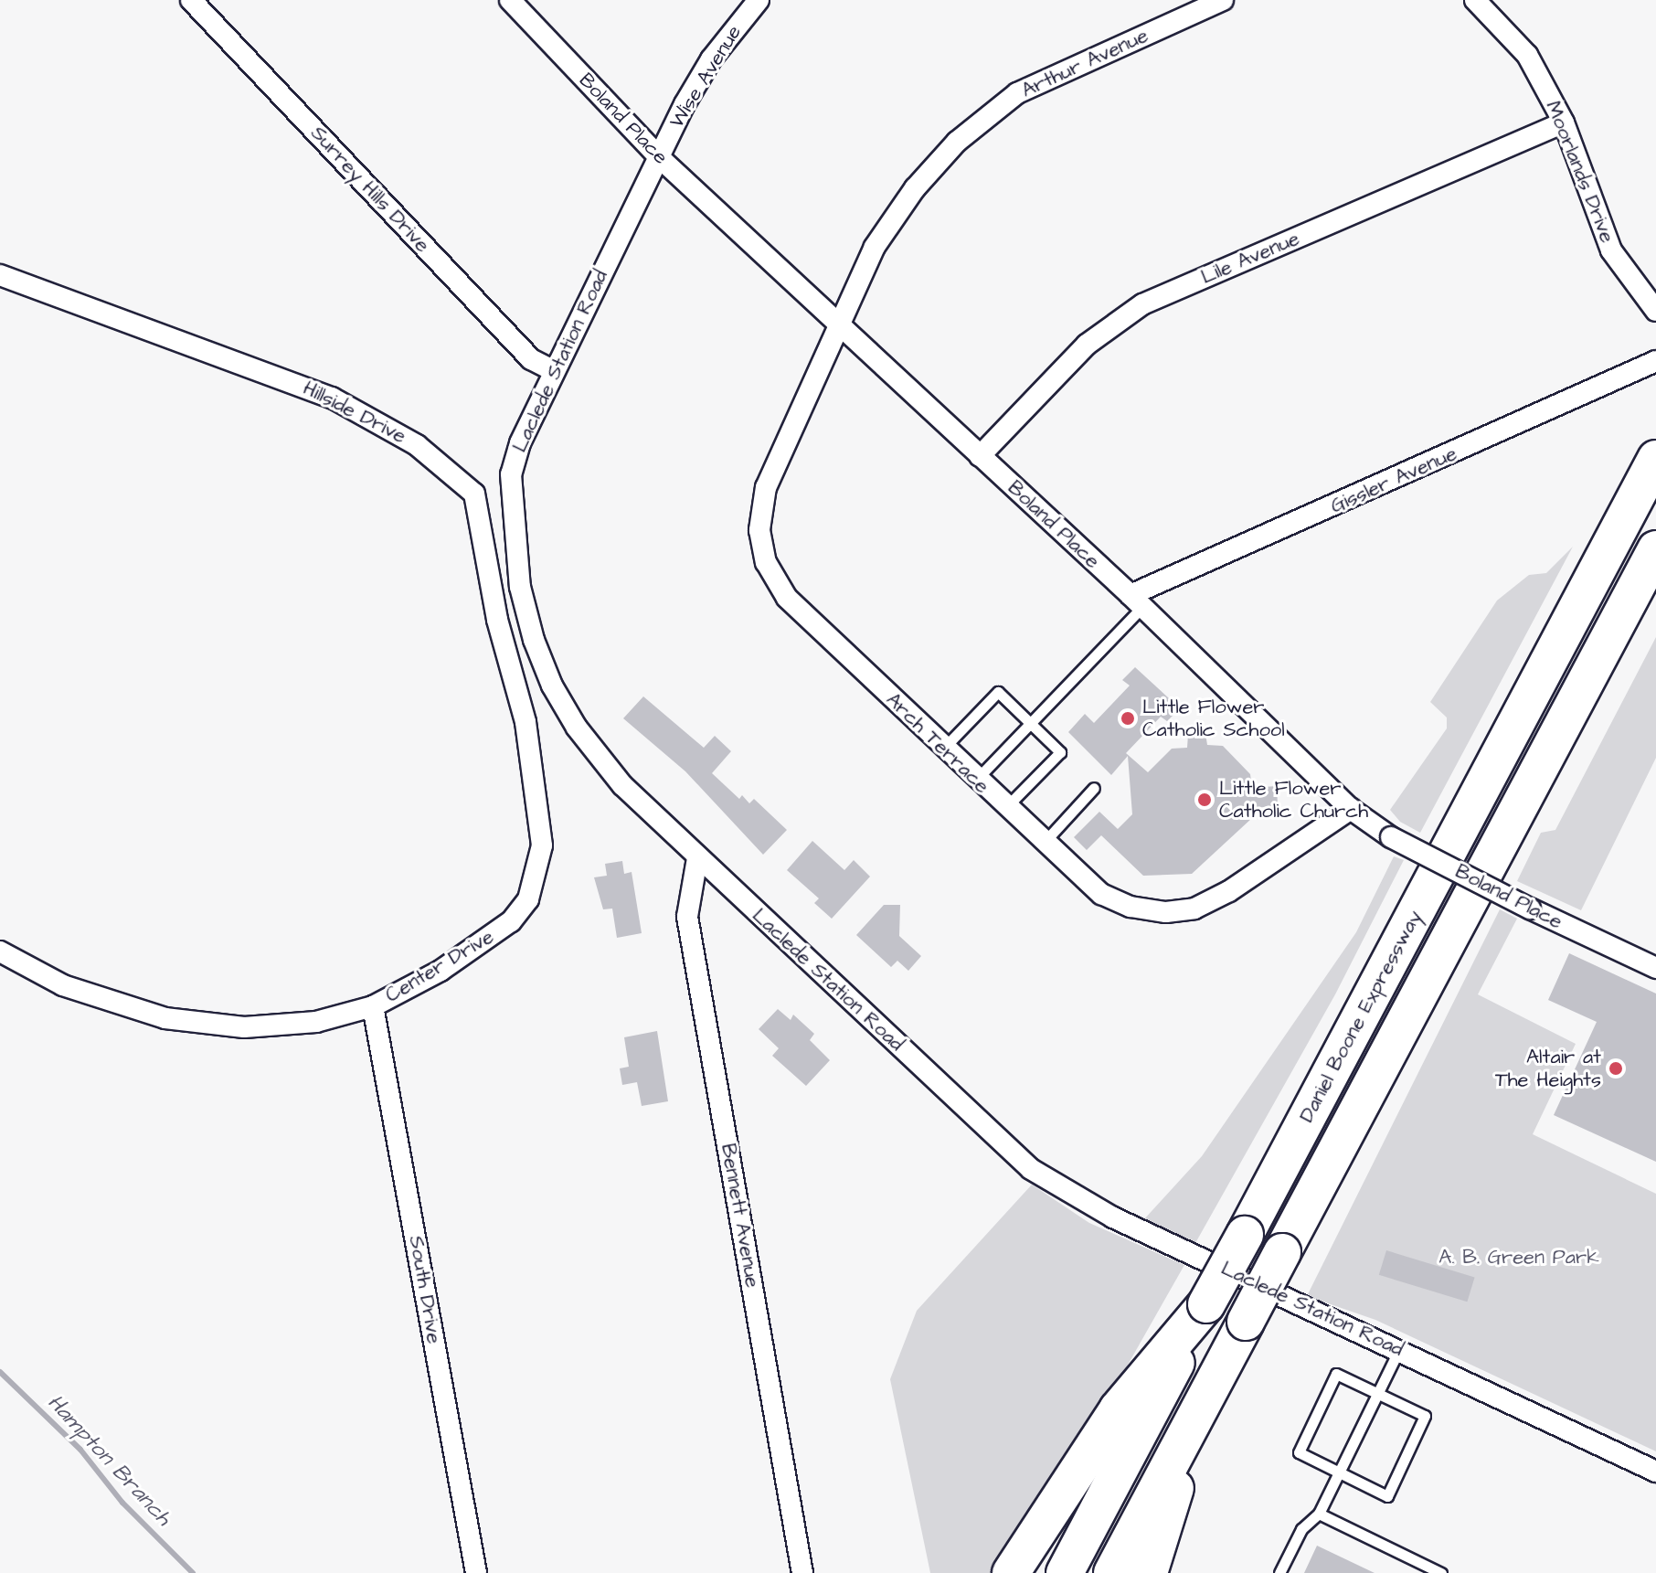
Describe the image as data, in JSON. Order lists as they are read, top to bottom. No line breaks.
{"streets":{"highway":["Daniel Boone Expressway"],"street":["Arthur Avenue","Wise Avenue","Boland Place","Moorlands Drive","Surrey Hills Drive","Lile Avenue","Laclede Station Road","Hillside Drive","Gissler Avenue","Arch Terrace","Center Drive","Bennett Avenue","South Drive"]},"crossings":[["Arthur Avenue","Boland Place"],["Arthur Avenue","Arch Terrace"],["Wise Avenue","Boland Place"],["Wise Avenue","Laclede Station Road"],["Boland Place","Lile Avenue"],["Boland Place","Laclede Station Road"],["Boland Place","Gissler Avenue"],["Boland Place","Arch Terrace"],["Moorlands Drive","Lile Avenue"],["Surrey Hills Drive","Laclede Station Road"],["Laclede Station Road","Bennett Avenue"],["Hillside Drive","Center Drive"],["Center Drive","South Drive"]],"water":["Hampton Branch"],"parks":["A. B. Green Park"],"places":["Little Flower Catholic School","Little Flower Catholic Church","Altair at The Heights"]}
